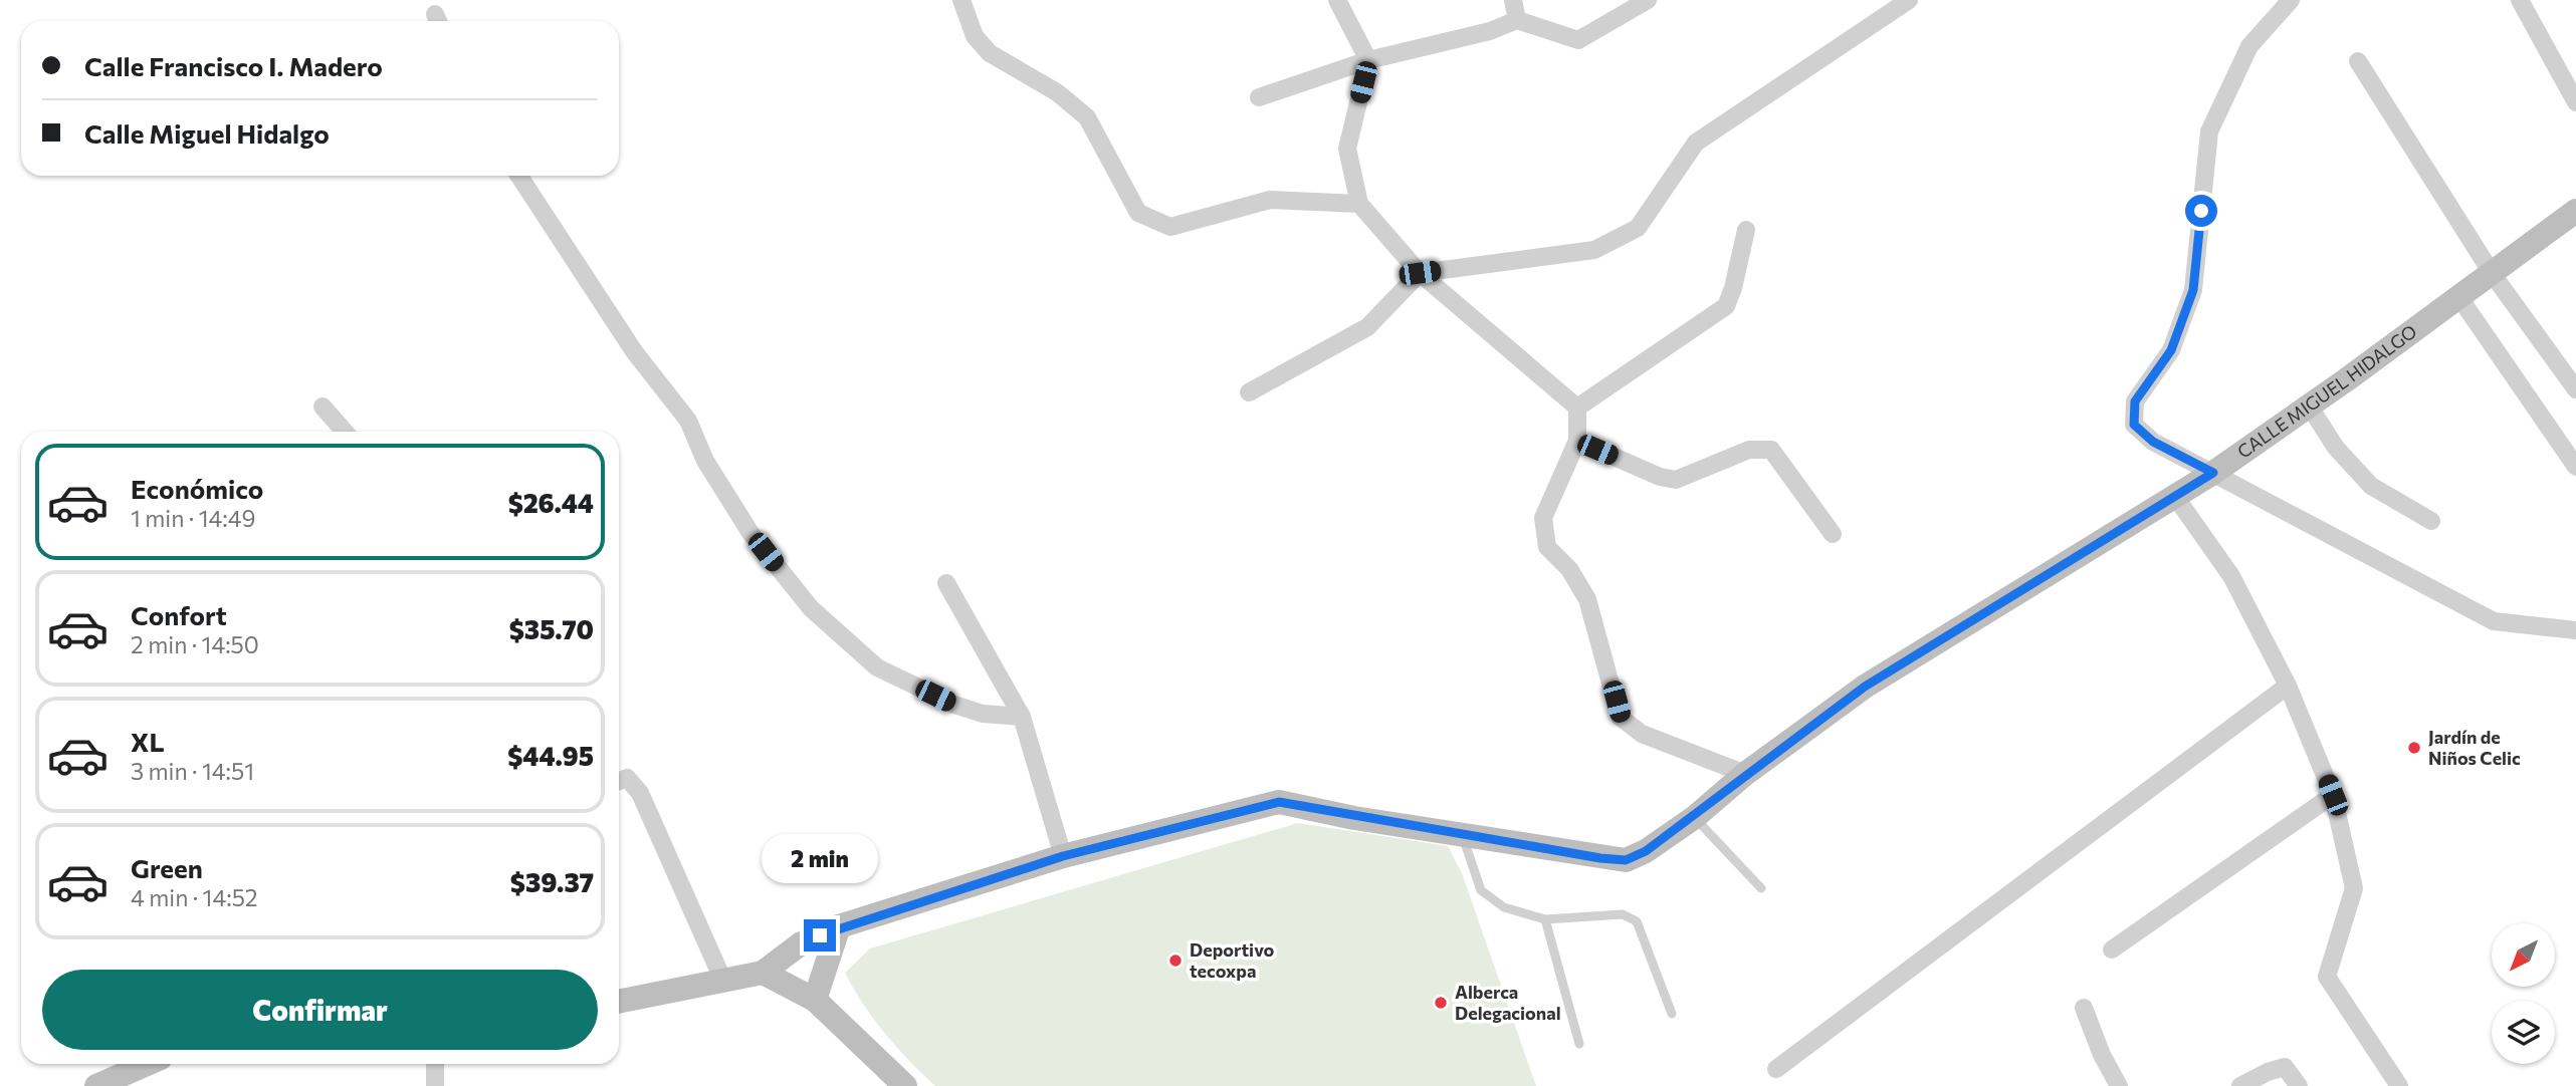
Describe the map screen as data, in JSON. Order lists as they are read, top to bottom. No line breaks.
{"streets":{"street":["CALLE MIGUEL HIDALGO"]},"places":["Jardín de Niños Celic","Deportivo tecoxpa","Alberca Delegacional"],"north":"bottom left","page":{"banner":["Calle Francisco I. Madero","Calle Miguel Hidalgo"],"list":[{"name":"Económico","note":"1 min · 14:49","value":"$26.44"},{"name":"Confort","note":"2 min · 14:50","value":"$35.70"},{"name":"XL","note":"3 min · 14:51","value":"$44.95"},{"name":"Green","note":"4 min · 14:52","value":"$39.37"}],"bubble":"2 min","buttons":"Confirmar"}}
